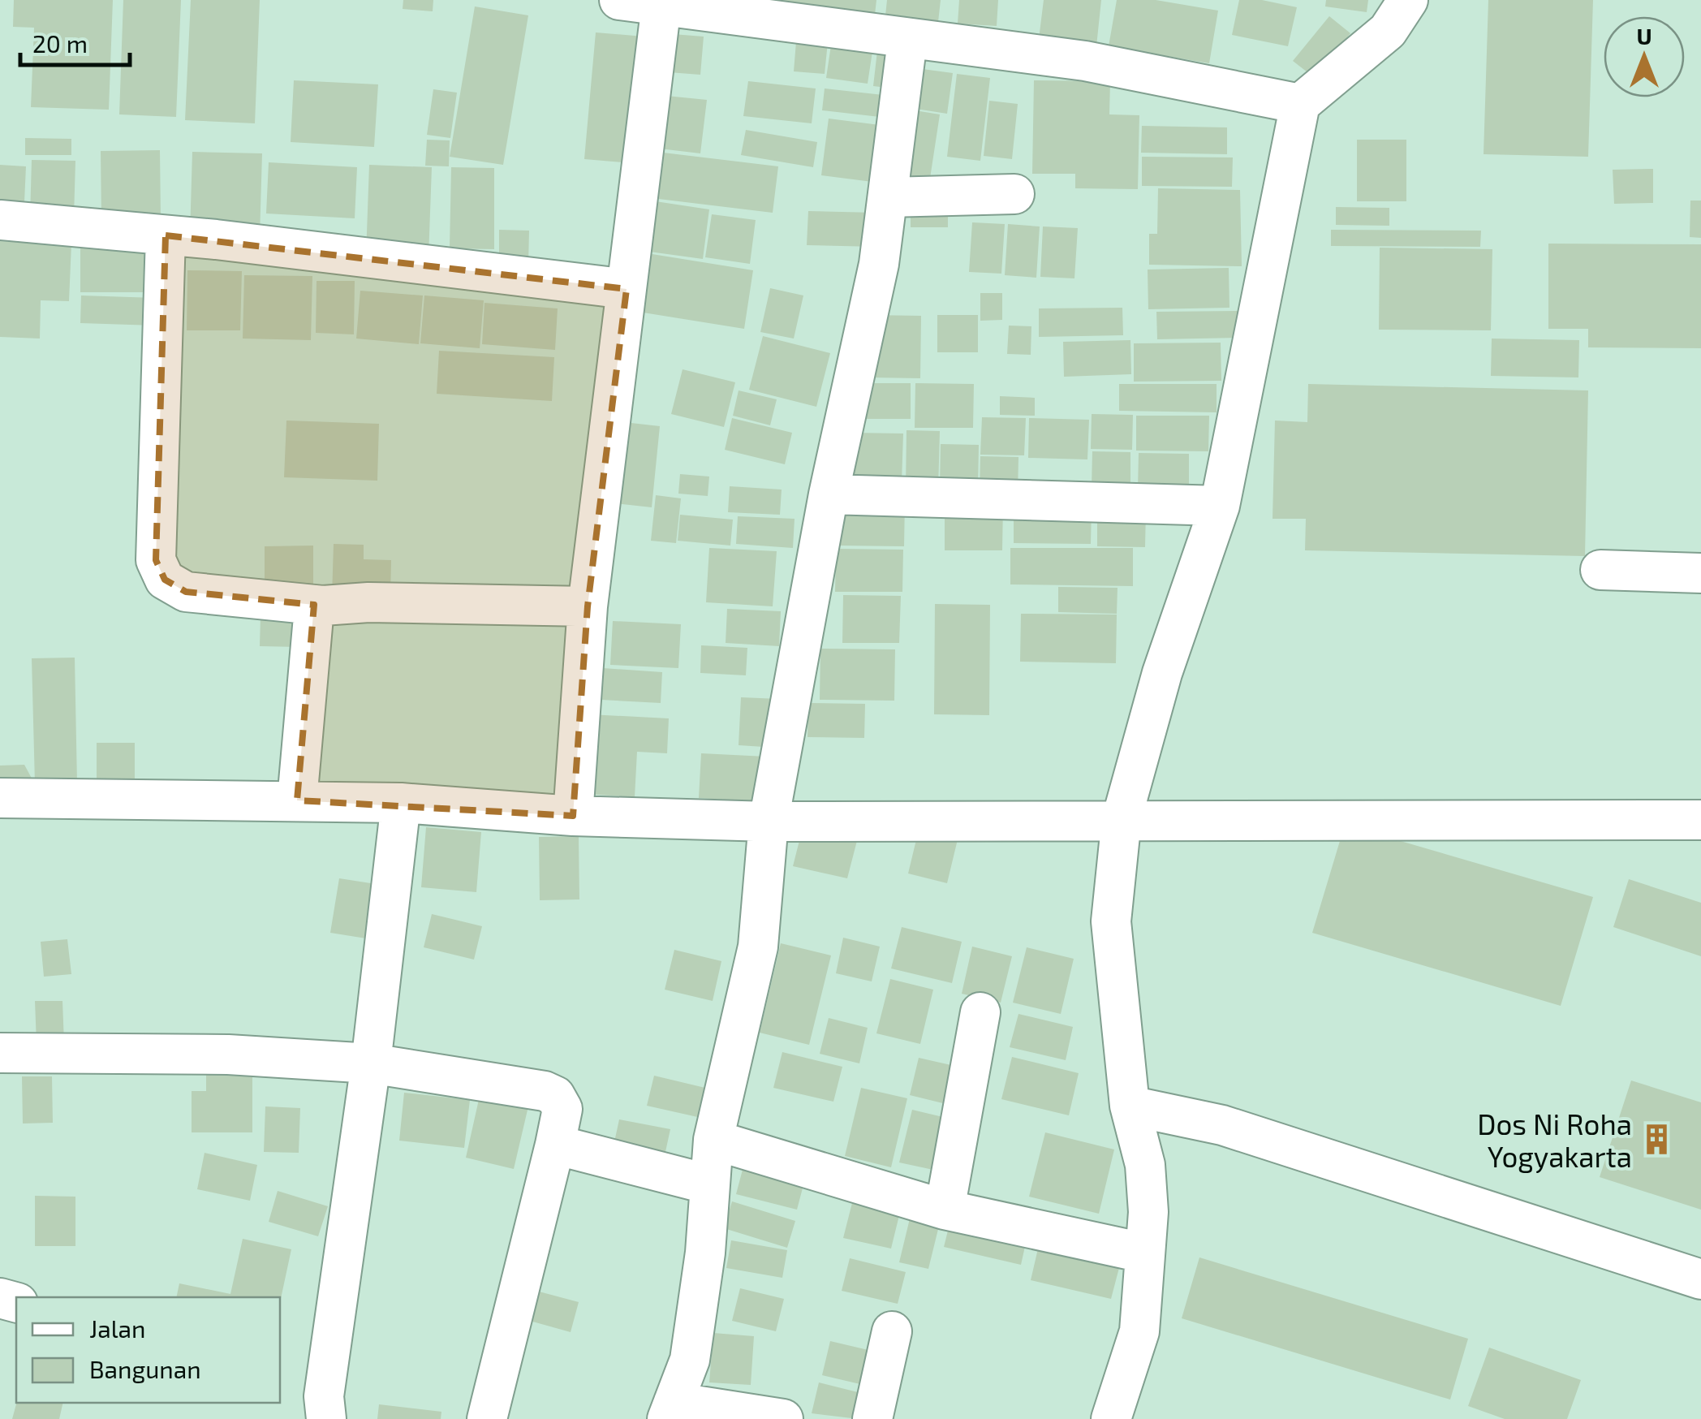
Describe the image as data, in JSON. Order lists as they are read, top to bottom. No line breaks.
{"places":{"building":["Dos Ni Roha Yogyakarta"]},"legend":["Jalan","Bangunan"],"scale_bar":"20 m","north":"top"}
